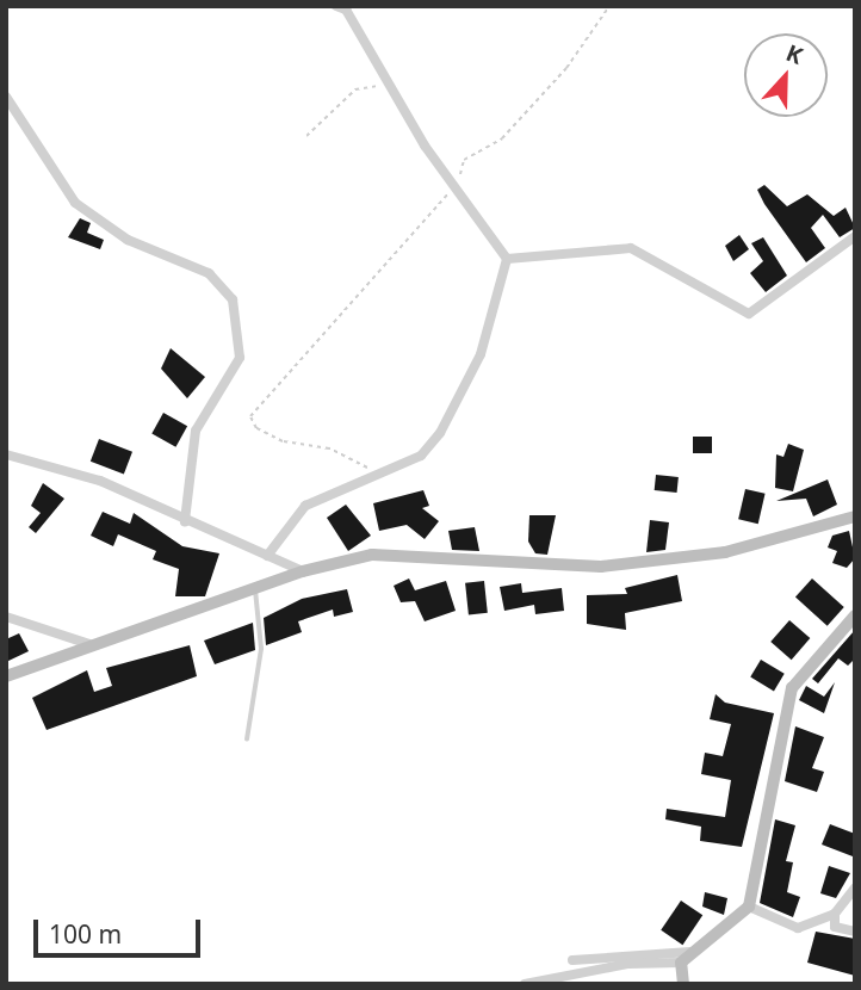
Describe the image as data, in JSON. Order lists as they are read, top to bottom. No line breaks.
{"scale_bar":"100 m","north":"top"}
